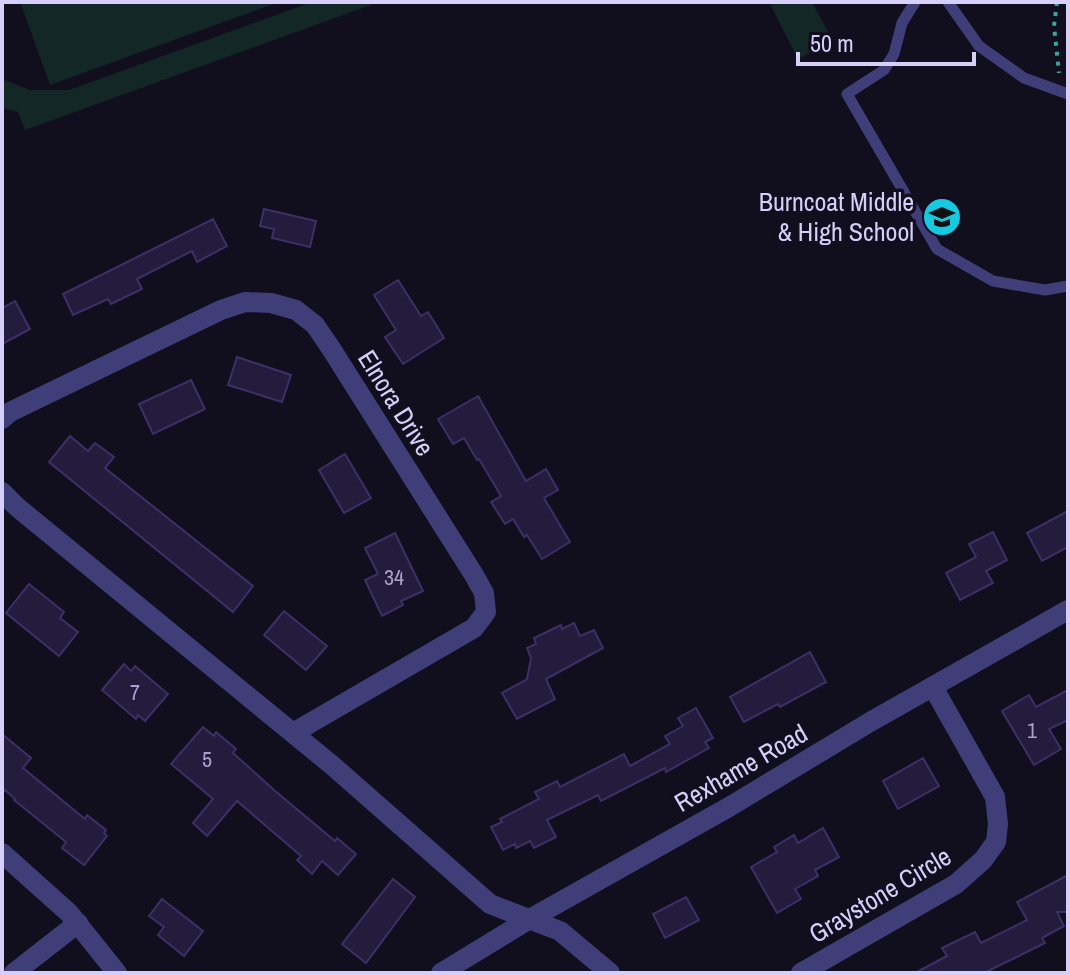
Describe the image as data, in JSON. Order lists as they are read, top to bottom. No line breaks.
{"streets":{"street":["Elnora Drive","Rexhame Road","Graystone Circle"]},"crossings":[["Rexhame Road","Graystone Circle"]],"places":{"school or university":["Burncoat Middle & High School"]},"house_numbers":["34","7","1","5"],"scale_bar":"50 m"}
